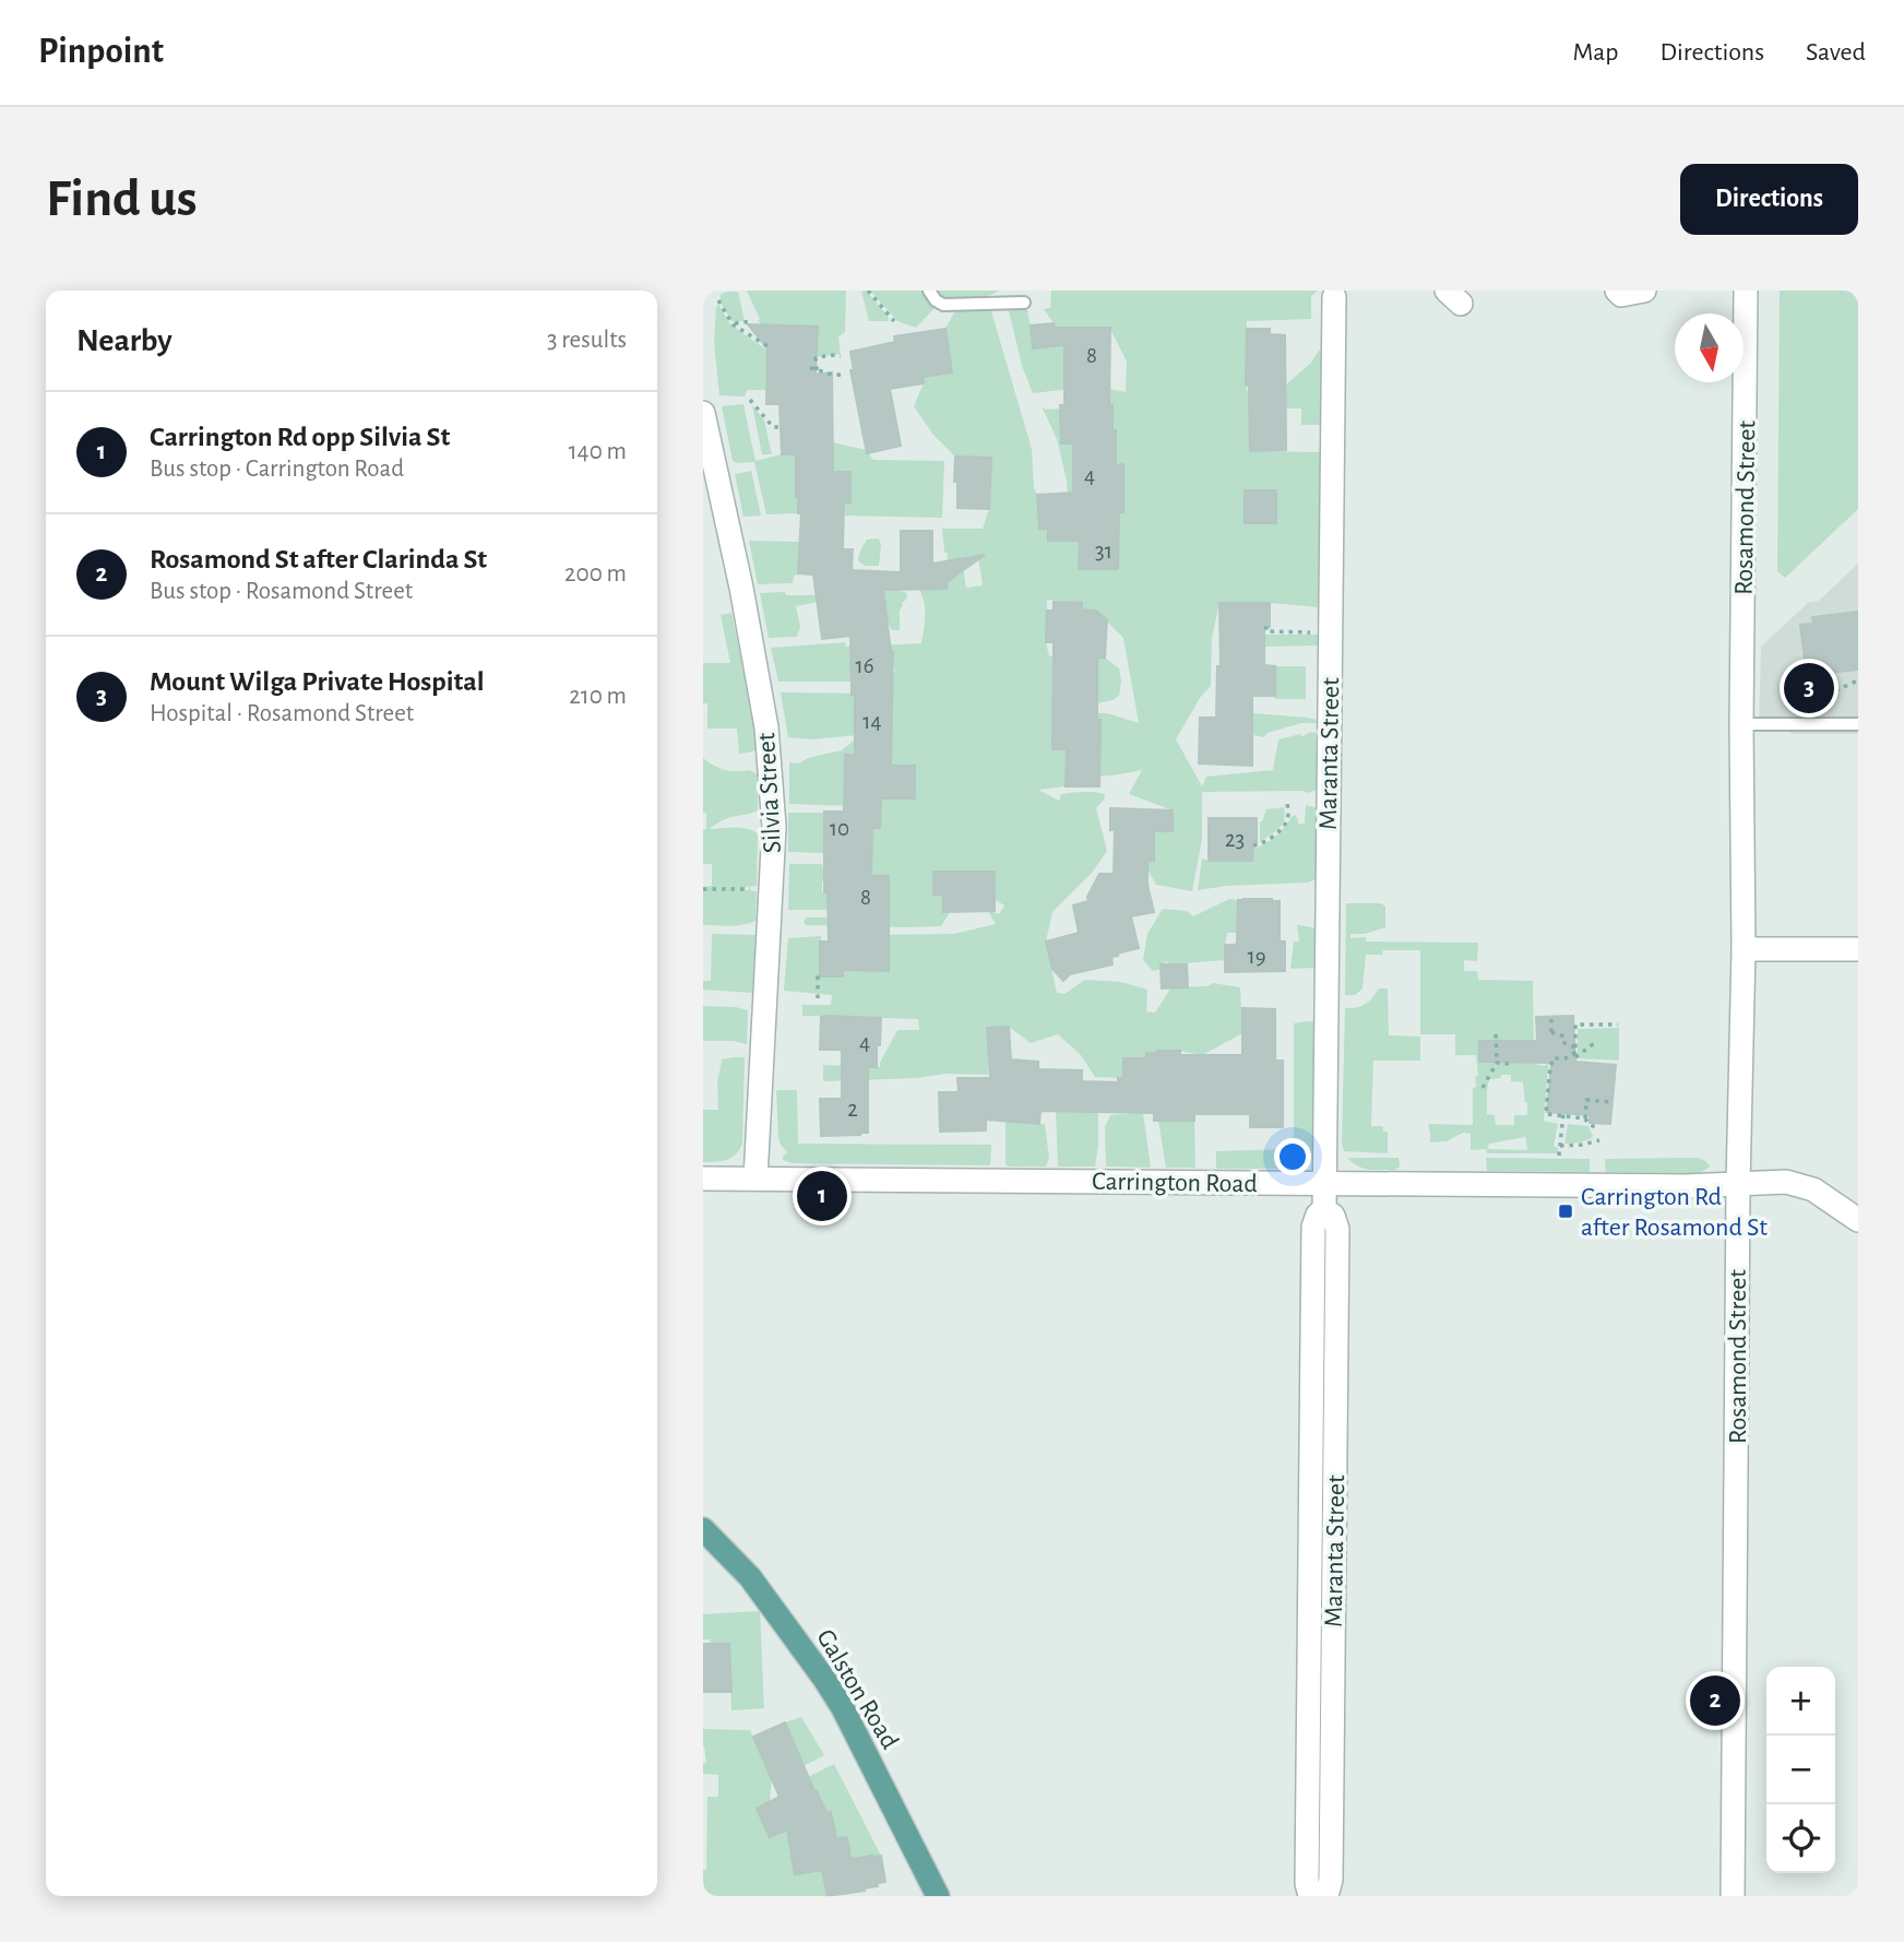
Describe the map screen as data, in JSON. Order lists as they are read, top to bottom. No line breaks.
{"streets":{"main road":["Galston Road"],"street":["Rosamond Street","Maranta Street","Silvia Street","Carrington Road"]},"crossings":[["Rosamond Street","Carrington Road"],["Maranta Street","Carrington Road"],["Silvia Street","Carrington Road"]],"places":{"transit":["Carrington Rd after Rosamond St"]},"house_numbers":["8","4","31","16","14","10","23","8","19","4","2"],"north":"bottom","page":{"header":"Pinpoint","nav":["Map","Directions","Saved"],"buttons":"Directions","title":"Find us","heading":["Nearby","3 results"],"list":[{"mark":"1","name":"Carrington Rd opp Silvia St","note":"Bus stop · Carrington Road","value":"140 m"},{"mark":"2","name":"Rosamond St after Clarinda St","note":"Bus stop · Rosamond Street","value":"200 m"},{"mark":"3","name":"Mount Wilga Private Hospital","note":"Hospital · Rosamond Street","value":"210 m"}],"pins":["3","1","2"],"map_buttons":["+","−"]}}
